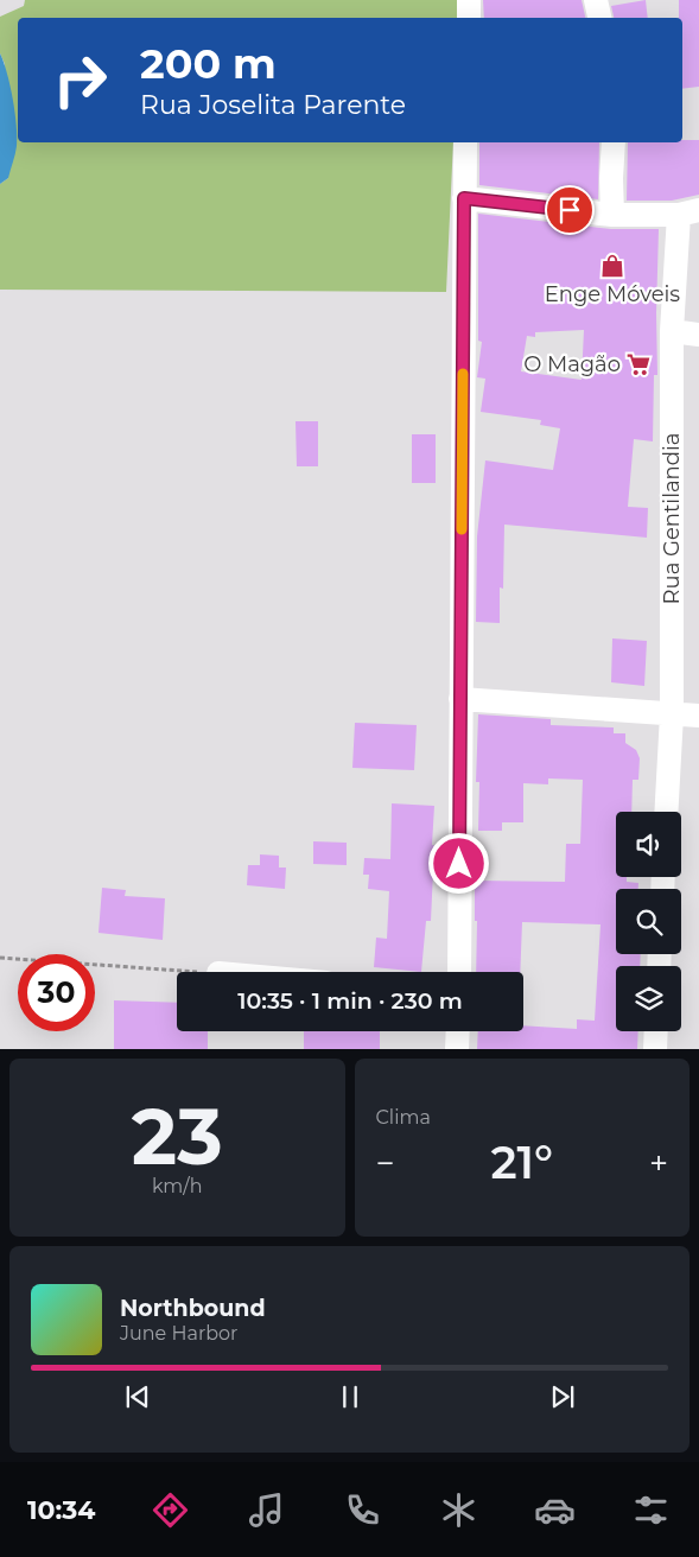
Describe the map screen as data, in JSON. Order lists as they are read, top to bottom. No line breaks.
{"streets":{"street":["Rua Gentilandia"]},"places":{"shop":["Enge Móveis"],"supermarket":["O Magão"]},"page":{"turn":["200 m","Rua Joselita Parente"],"limit":"30","trip":"10:35 · 1 min · 230 m","tile":[["23","km/h"],"Clima"],"heat":["−","21°","+"],"song":["Northbound","June Harbor"],"tabs":"10:34"}}
